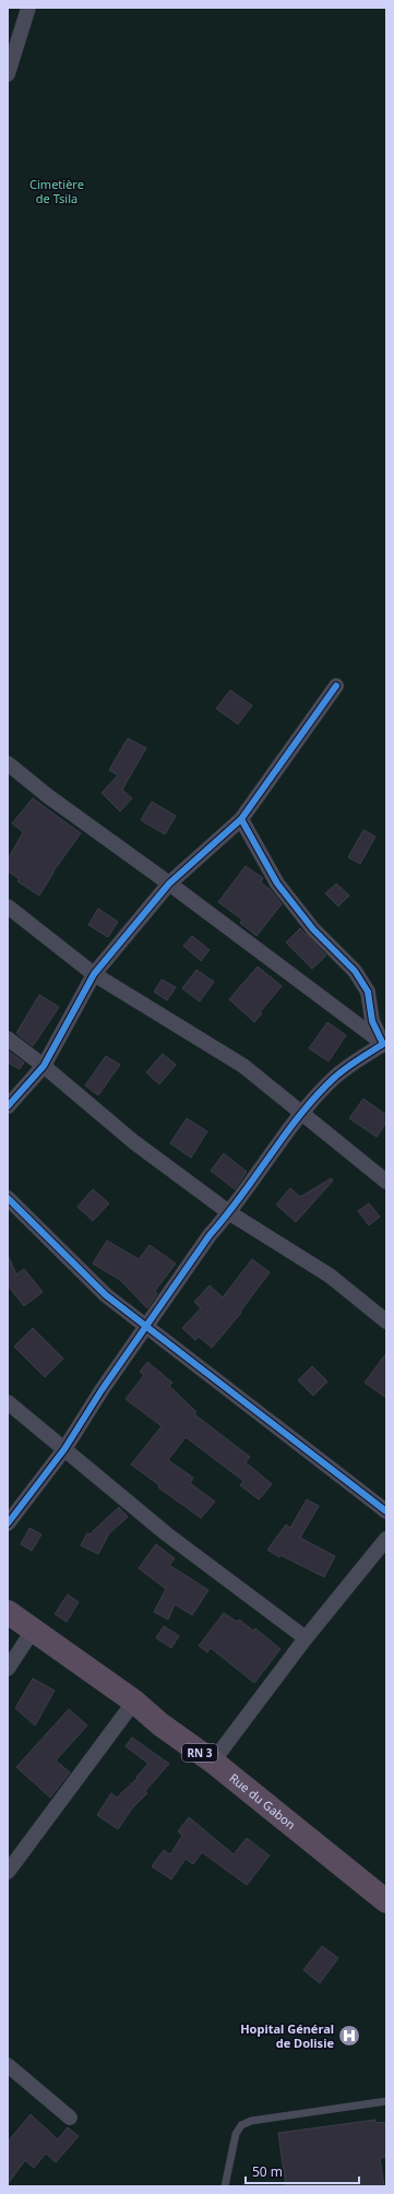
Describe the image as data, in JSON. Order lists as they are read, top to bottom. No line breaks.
{"streets":{"highway":["RN 3","Rue du Gabon"]},"parks":["Cimetière de Tsila"],"places":{"hospital":["Hopital Général de Dolisie"]},"scale_bar":"50 m"}
